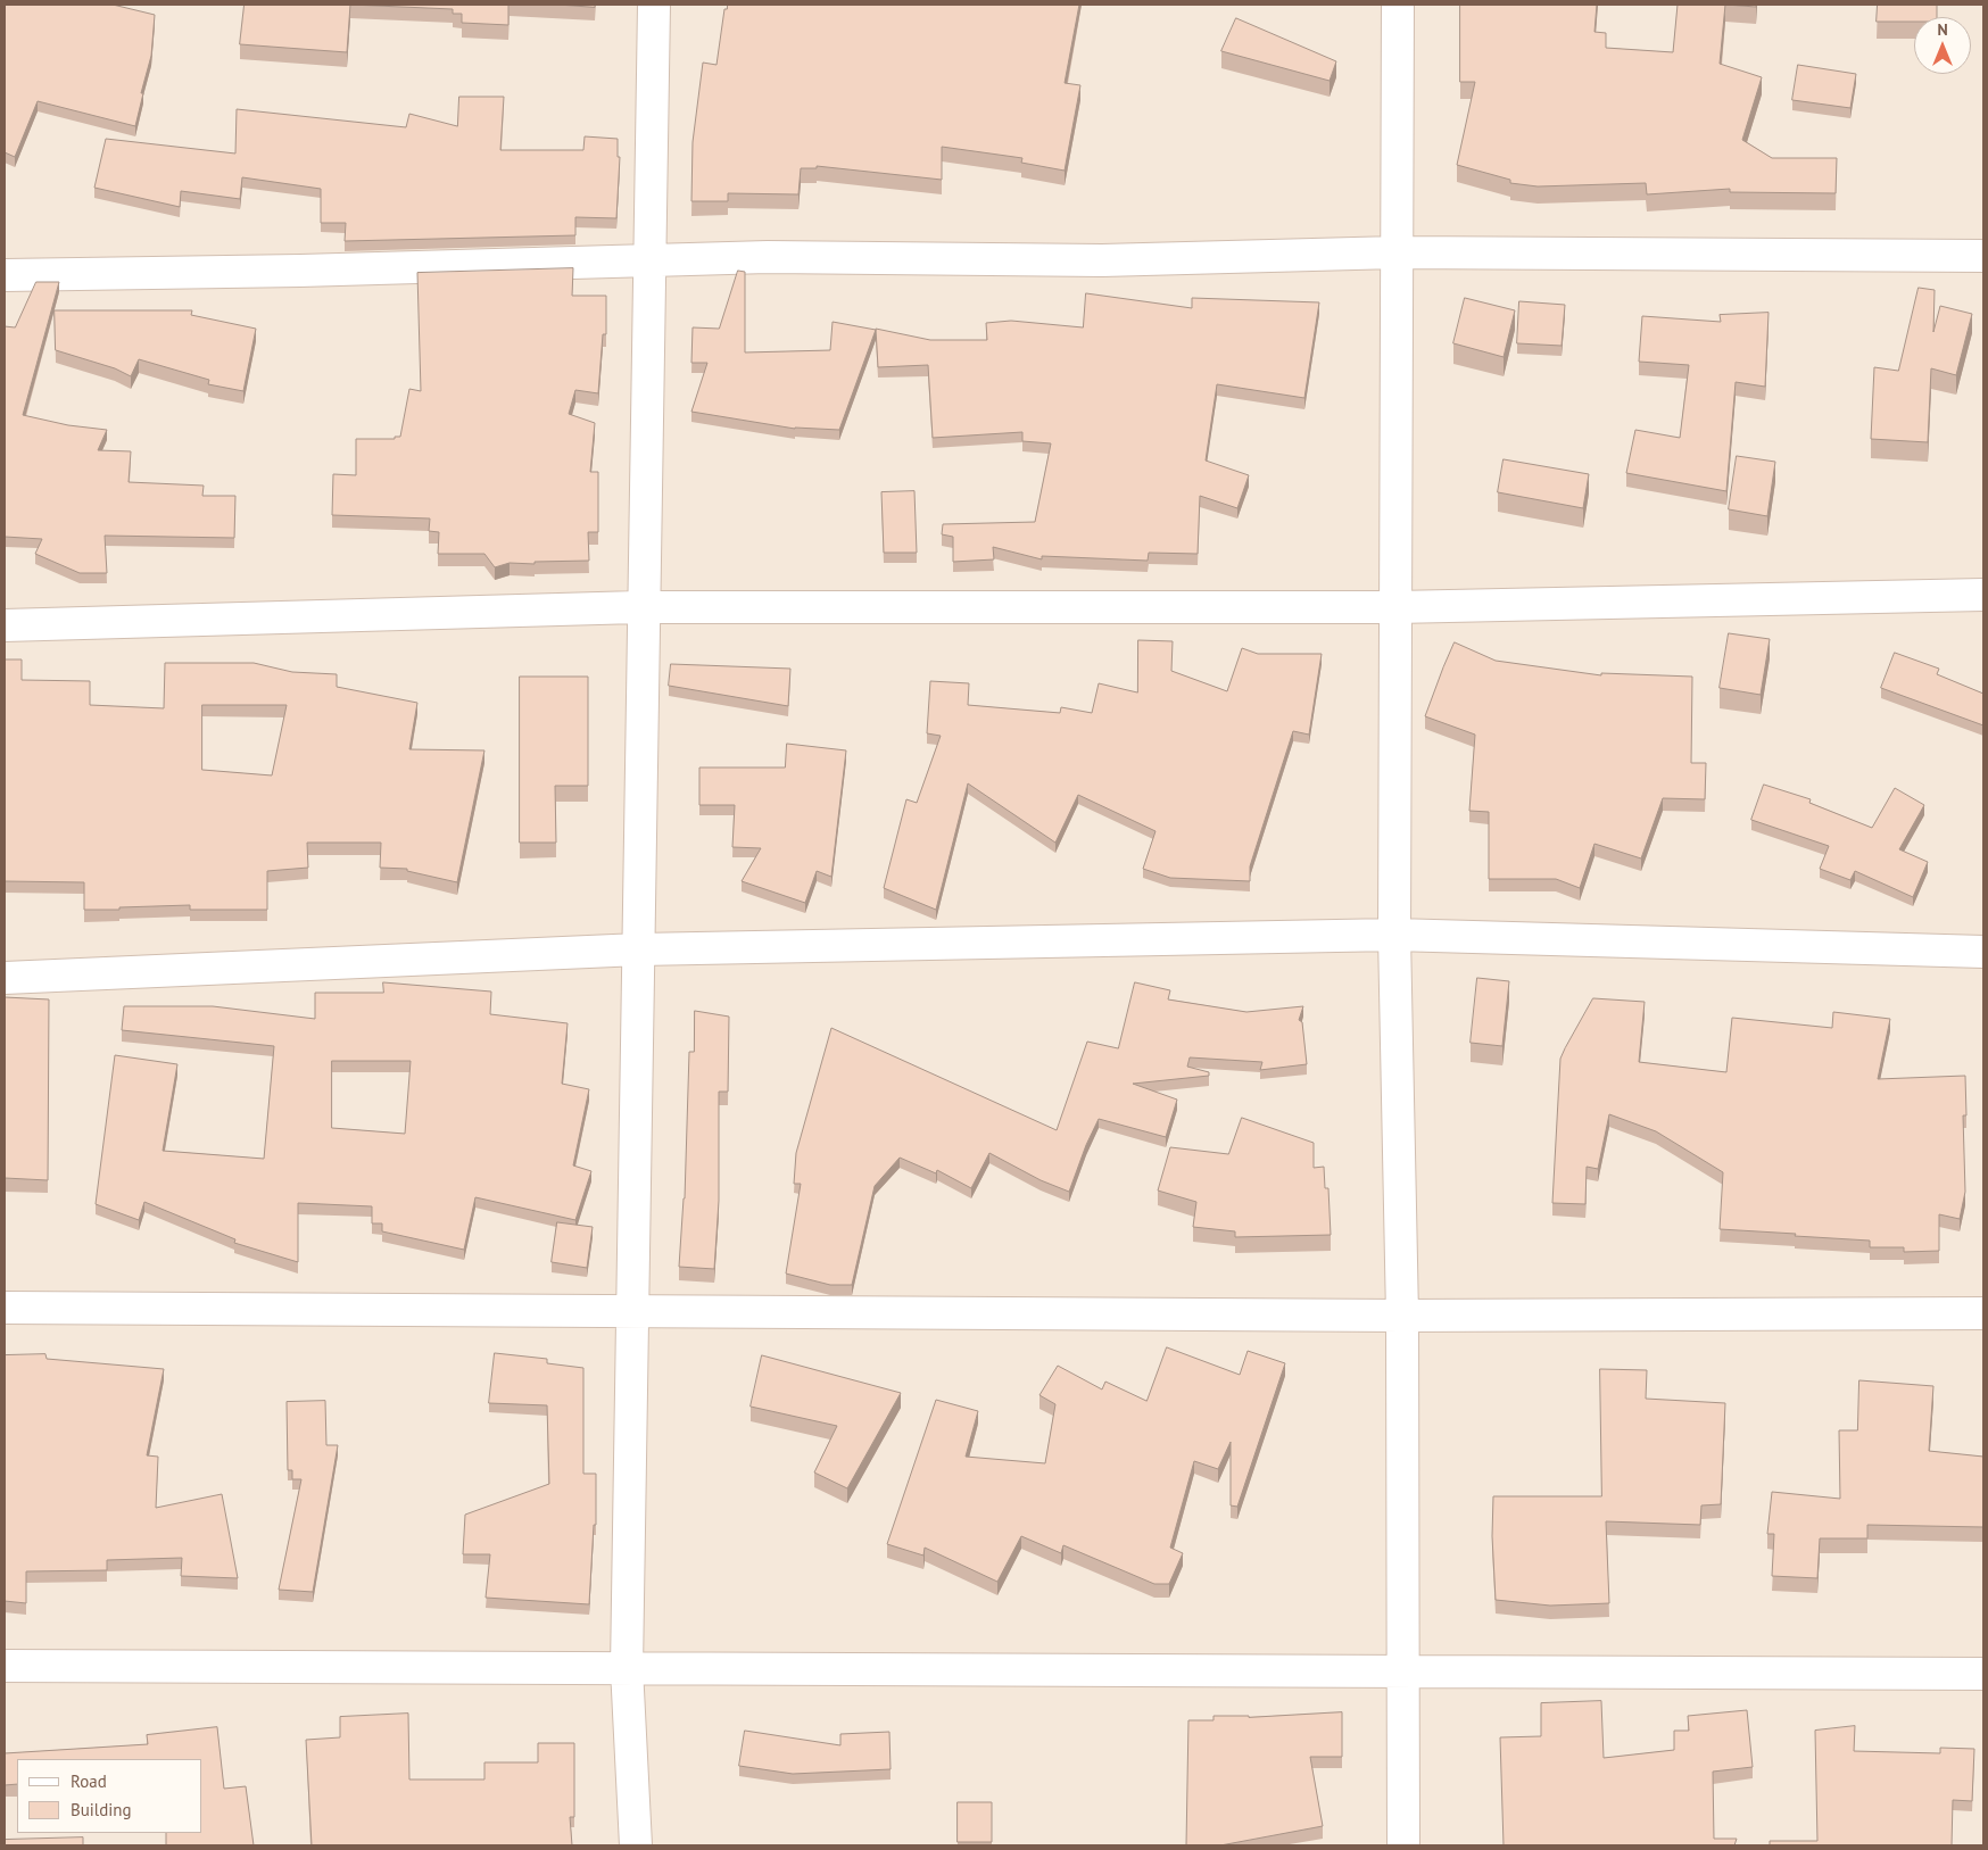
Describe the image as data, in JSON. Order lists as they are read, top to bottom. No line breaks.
{"legend":["Road","Building"],"north":"top"}
